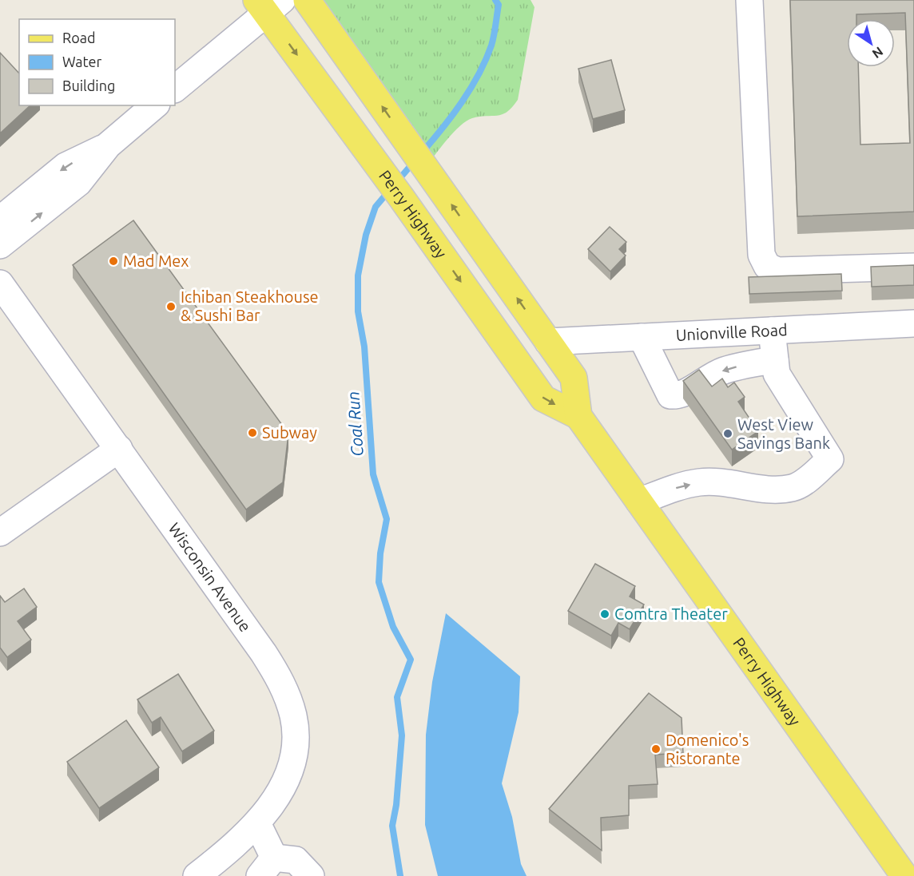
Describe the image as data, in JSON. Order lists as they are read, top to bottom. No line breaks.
{"streets":{"main road":["Perry Highway"],"street":["Unionville Road","Wisconsin Avenue"]},"crossings":[["Perry Highway","Unionville Road"]],"water":["Coal Run"],"places":["Mad Mex","Ichiban Steakhouse & Sushi Bar","Subway","West View Savings Bank","Comtra Theater","Domenico's Ristorante"],"legend":["Road","Water","Building"],"north":"bottom right"}
